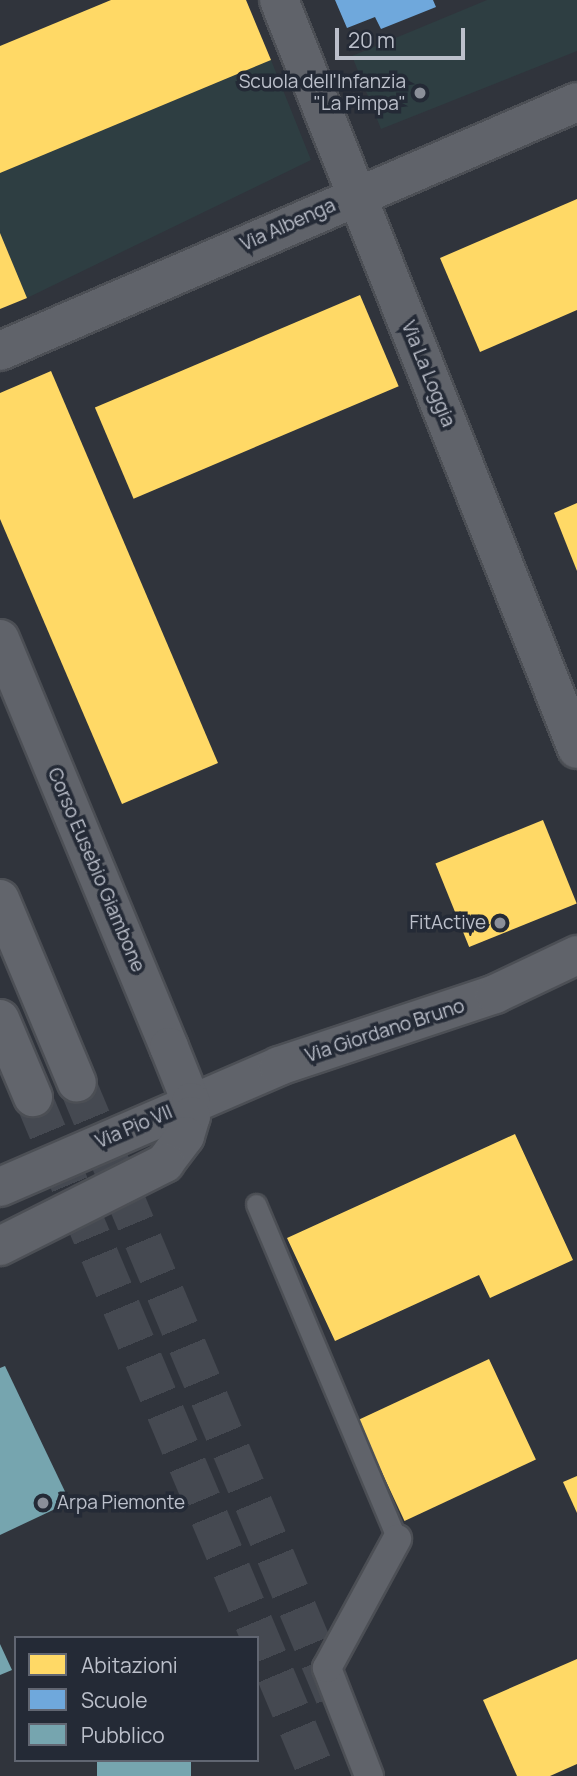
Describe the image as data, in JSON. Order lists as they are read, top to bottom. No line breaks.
{"streets":{"street":["Via Albenga","Via La Loggia","Corso Eusebio Giambone","Via Giordano Bruno","Via Pio VII"]},"crossings":[["Via Albenga","Via La Loggia"],["Corso Eusebio Giambone","Via Giordano Bruno"],["Corso Eusebio Giambone","Via Pio VII"],["Via Giordano Bruno","Via Pio VII"]],"places":["Scuola dell'Infanzia \"La Pimpa\"","FitActive","Arpa Piemonte"],"legend":["Abitazioni","Scuole","Pubblico"],"scale_bar":"20 m"}
